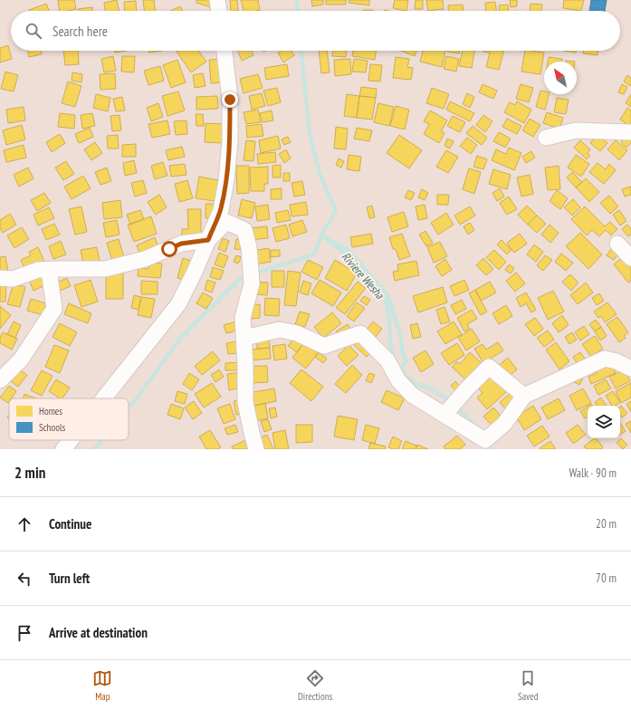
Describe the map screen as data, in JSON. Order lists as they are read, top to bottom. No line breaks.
{"water":["Riviere Wesha"],"legend":["Homes","Schools"],"north":"top left","page":{"search":"Search here","heading":["2 min","Walk · 90 m"],"list":[["Continue","20 m"],["Turn left","70 m"],"Arrive at destination"],"nav":["Map","Directions","Saved"]}}
